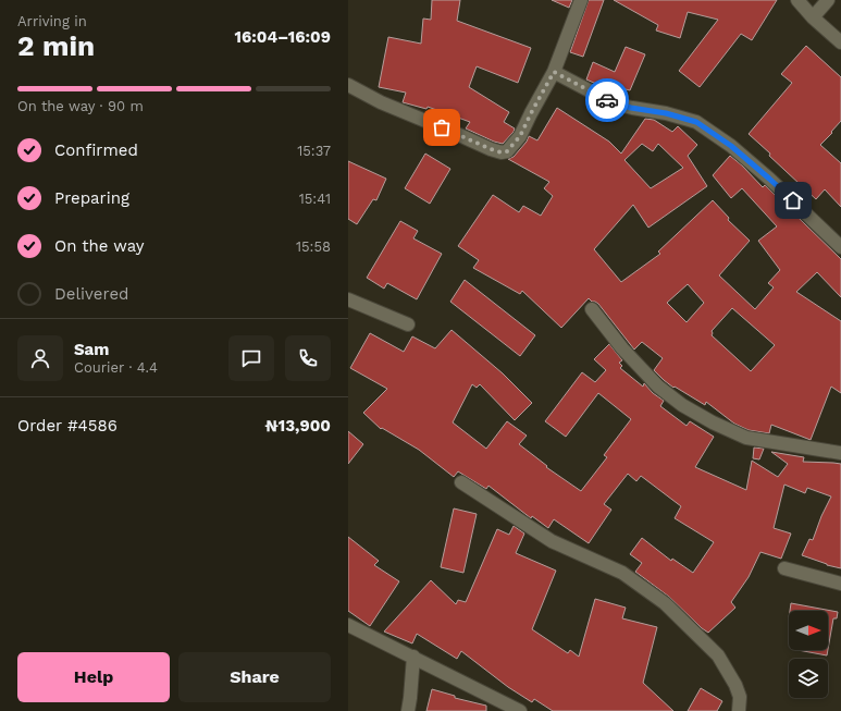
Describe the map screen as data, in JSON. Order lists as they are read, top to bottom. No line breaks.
{"north":"right","page":{"heading":["2 min","Arriving in","16:04–16:09"],"panel":["Sam","Courier · 4.4","Order #4586","₦13,900"],"bar":"On the way · 90 m","list":[["Confirmed","15:37"],["Preparing","15:41"],["On the way","15:58"],"Delivered"],"buttons":["Help","Share"]}}
